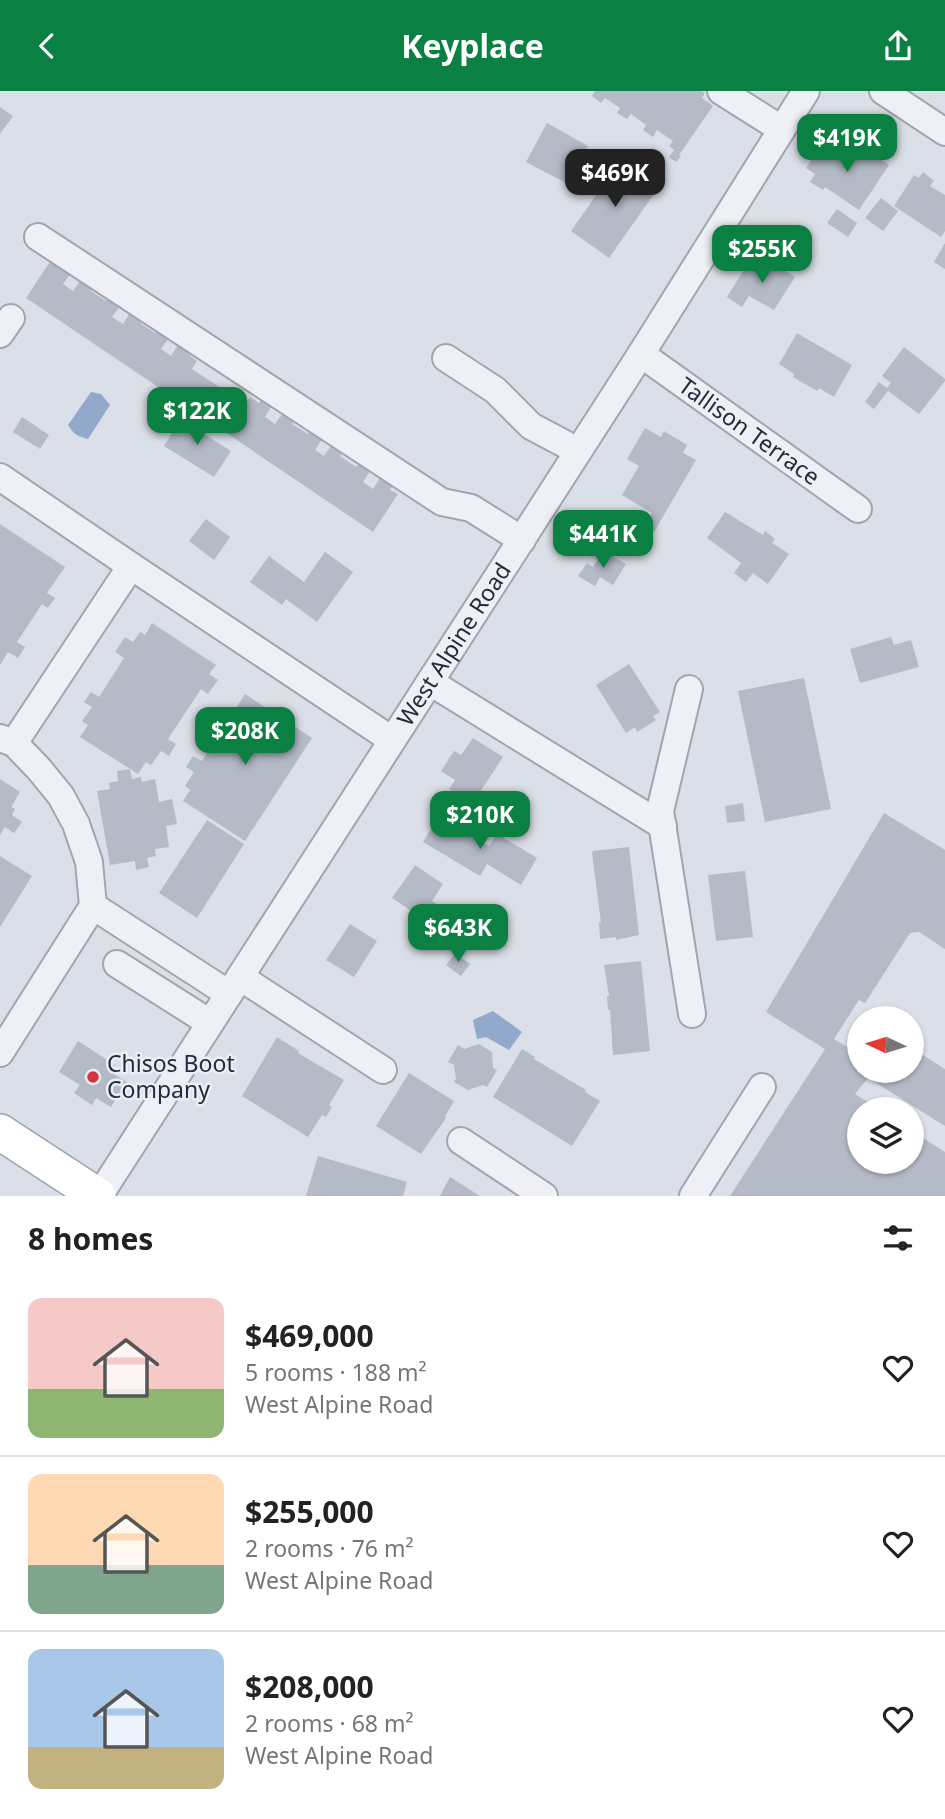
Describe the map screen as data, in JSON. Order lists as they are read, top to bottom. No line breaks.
{"streets":{"street":["Tallison Terrace","West Alpine Road"]},"crossings":[["Tallison Terrace","West Alpine Road"]],"places":["Chisos Boot Company"],"north":"left","page":{"header":"Keyplace","price":["$419K","$469K","$255K","$122K","$441K","$208K","$210K","$643K"],"heading":"8 homes","list":[{"name":"$469,000","note":"5 rooms · 188 m² · West Alpine Road"},{"name":"$255,000","note":"2 rooms · 76 m² · West Alpine Road"},{"name":"$208,000","note":"2 rooms · 68 m² · West Alpine Road"}]}}
